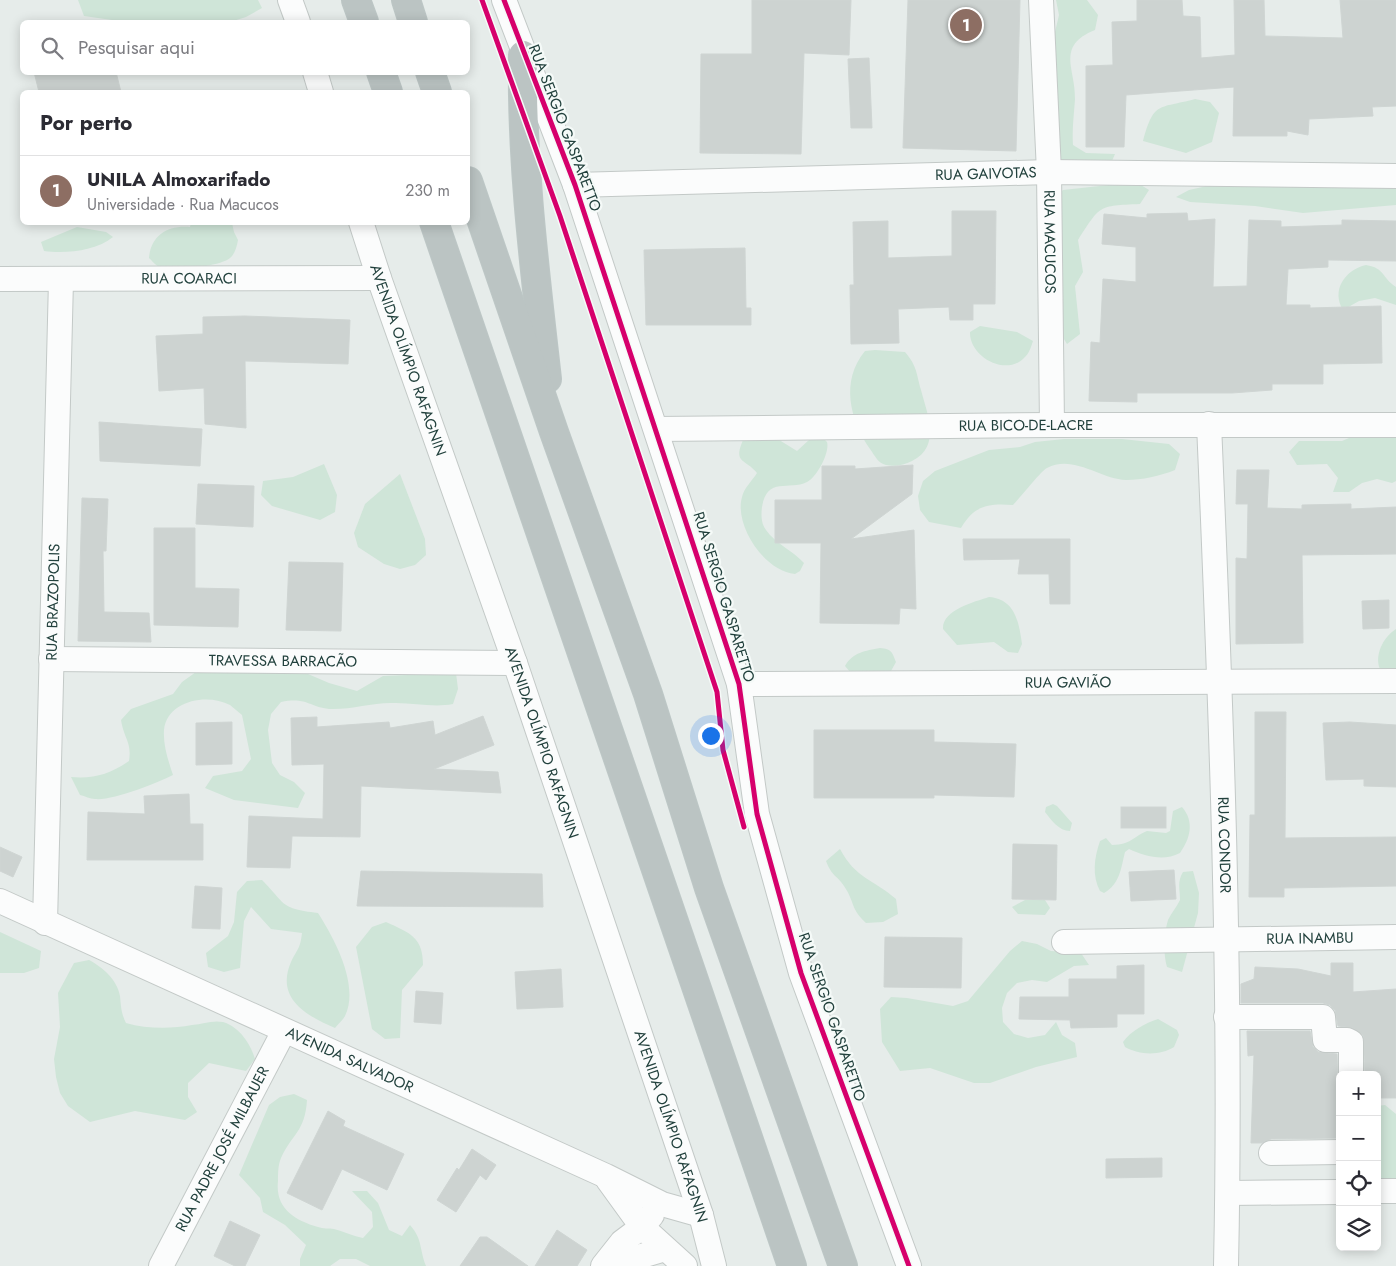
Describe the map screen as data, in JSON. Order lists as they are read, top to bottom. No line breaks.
{"streets":{"street":["RUA SERGIO GASPARETTO","RUA GAIVOTAS","RUA MACUCOS","RUA COARACI","AVENIDA OLÍMPIO RAFAGNIN","RUA BICO-DE-LACRE","RUA BRAZOPOLIS","TRAVESSA BARRACÃO","RUA GAVIÃO","RUA CONDOR","RUA INAMBU","AVENIDA SALVADOR","RUA PADRE JOSÉ MILBAUER"]},"crossings":[["RUA SERGIO GASPARETTO","RUA GAIVOTAS"],["RUA SERGIO GASPARETTO","RUA BICO-DE-LACRE"],["RUA SERGIO GASPARETTO","RUA GAVIÃO"],["RUA GAIVOTAS","RUA MACUCOS"],["RUA MACUCOS","RUA BICO-DE-LACRE"],["RUA COARACI","AVENIDA OLÍMPIO RAFAGNIN"],["RUA COARACI","RUA BRAZOPOLIS"],["AVENIDA OLÍMPIO RAFAGNIN","TRAVESSA BARRACÃO"],["AVENIDA OLÍMPIO RAFAGNIN","AVENIDA SALVADOR"],["RUA BICO-DE-LACRE","RUA CONDOR"],["RUA BRAZOPOLIS","TRAVESSA BARRACÃO"],["RUA BRAZOPOLIS","AVENIDA SALVADOR"],["RUA GAVIÃO","RUA CONDOR"],["RUA CONDOR","RUA INAMBU"],["AVENIDA SALVADOR","RUA PADRE JOSÉ MILBAUER"]],"page":{"pins":"1","search":"Pesquisar aqui","heading":"Por perto","list":[{"mark":"1","name":"UNILA Almoxarifado","note":"Universidade · Rua Macucos","value":"230 m"}],"map_buttons":["+","−"]}}
